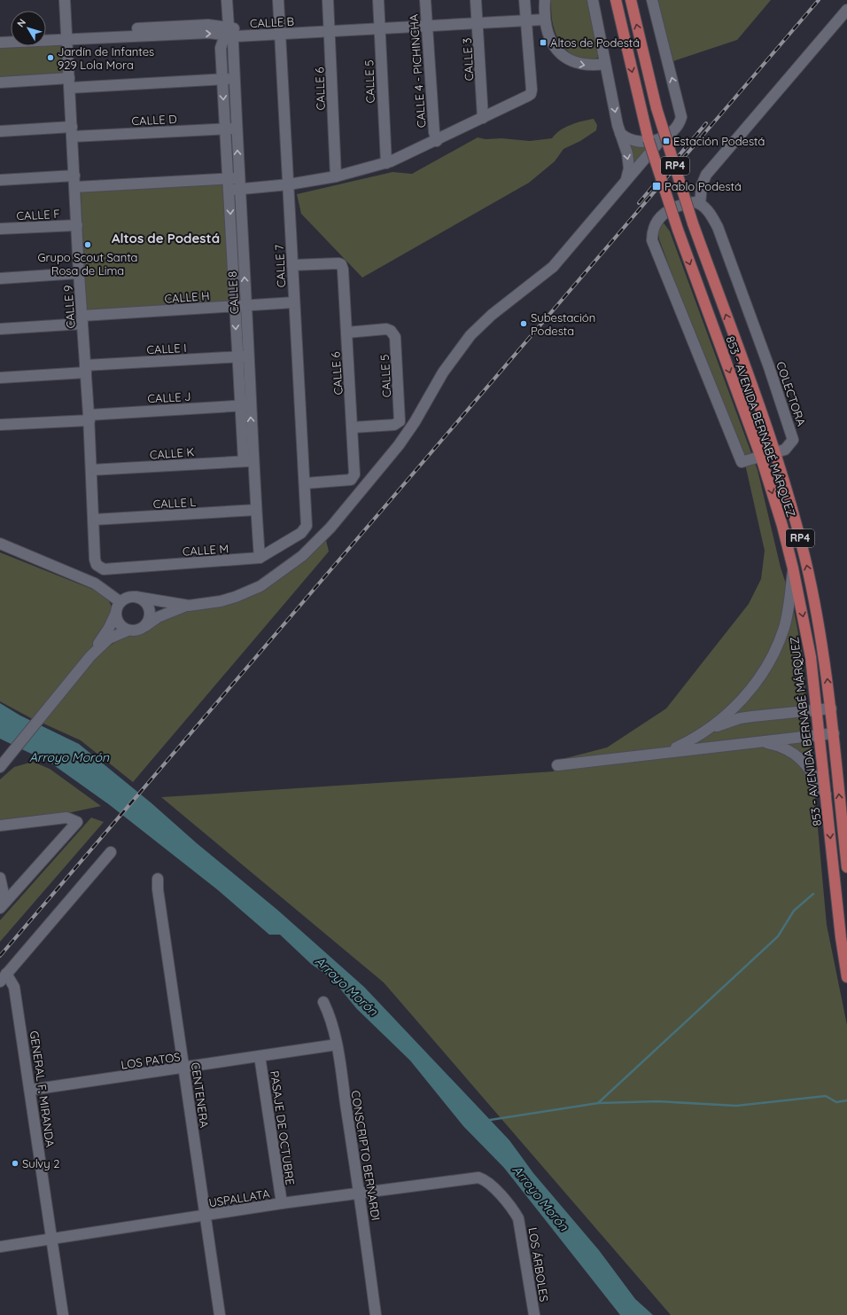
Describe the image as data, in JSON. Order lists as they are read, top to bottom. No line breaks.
{"streets":{"main road":["RP4","853 - AVENIDA BERNABÉ MÁRQUEZ"],"street":["CALLE B","CALLE 3","CALLE 4 - PICHINCHA","CALLE 5","CALLE 6","CALLE D","CALLE F","CALLE 7","CALLE 8","CALLE H","CALLE 9","CALLE I","COLECTORA","CALLE J","CALLE K","CALLE L","CALLE M","LOS PATOS","GENERAL F. MIRANDA","CENTENERA","PASAJE DE OCTUBRE","CONSCRIPTO BERNARDI","USPALLATA","LOS ÁRBOLES"]},"crossings":[["CALLE B","CALLE 3"],["CALLE B","CALLE 4 - PICHINCHA"],["CALLE B","CALLE 5"],["CALLE B","CALLE 6"],["CALLE B","CALLE 7"],["CALLE B","CALLE 8"],["CALLE B","CALLE 9"],["CALLE 5","CALLE 6"],["CALLE 6","CALLE 7"],["CALLE D","CALLE 8"],["CALLE D","CALLE 9"],["CALLE F","CALLE 9"],["CALLE 7","CALLE H"],["CALLE 7","CALLE M"],["CALLE 8","CALLE H"],["CALLE 8","CALLE I"],["CALLE 8","CALLE J"],["CALLE 8","CALLE K"],["CALLE 8","CALLE L"],["CALLE 8","CALLE M"],["CALLE H","CALLE 9"],["CALLE 9","CALLE I"],["CALLE 9","CALLE J"],["CALLE 9","CALLE K"],["CALLE 9","CALLE L"],["CALLE 9","CALLE M"],["COLECTORA","853 - AVENIDA BERNABÉ MÁRQUEZ"],["LOS PATOS","GENERAL F. MIRANDA"],["LOS PATOS","CENTENERA"],["LOS PATOS","PASAJE DE OCTUBRE"],["LOS PATOS","CONSCRIPTO BERNARDI"],["GENERAL F. MIRANDA","USPALLATA"],["CENTENERA","USPALLATA"],["PASAJE DE OCTUBRE","USPALLATA"],["CONSCRIPTO BERNARDI","USPALLATA"],["USPALLATA","LOS ÁRBOLES"]],"districts":["Altos de Podestá"],"water":["Arroyo Morón"],"places":{"transit":["Altos de Podestá","Estación Podestá","Pablo Podestá"],"other":["Jardín de Infantes 929 Lola Mora","Grupo Scout Santa Rosa de Lima","Subestación Podesta","Sulvy 2"]},"north":"top left"}
